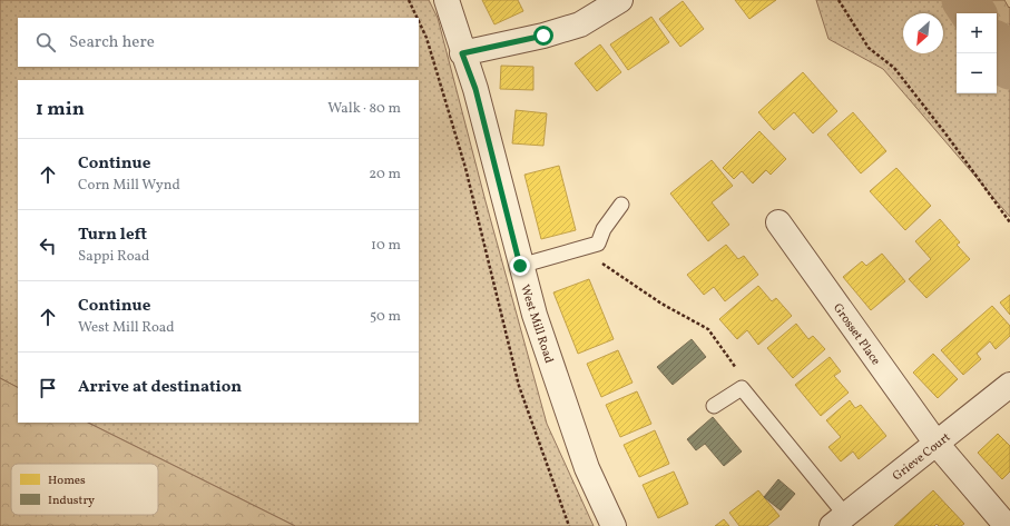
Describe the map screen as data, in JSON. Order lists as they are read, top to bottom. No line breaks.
{"streets":{"street":["West Mill Road","Grosset Place","Grieve Court"]},"crossings":[["Grosset Place","Grieve Court"]],"legend":["Homes","Industry"],"north":"bottom left","page":{"map_buttons":["+","−"],"search":"Search here","heading":["1 min","Walk · 80 m"],"list":[["Continue","Corn Mill Wynd","20 m"],["Turn left","Sappi Road","10 m"],["Continue","West Mill Road","50 m"],"Arrive at destination"]}}
